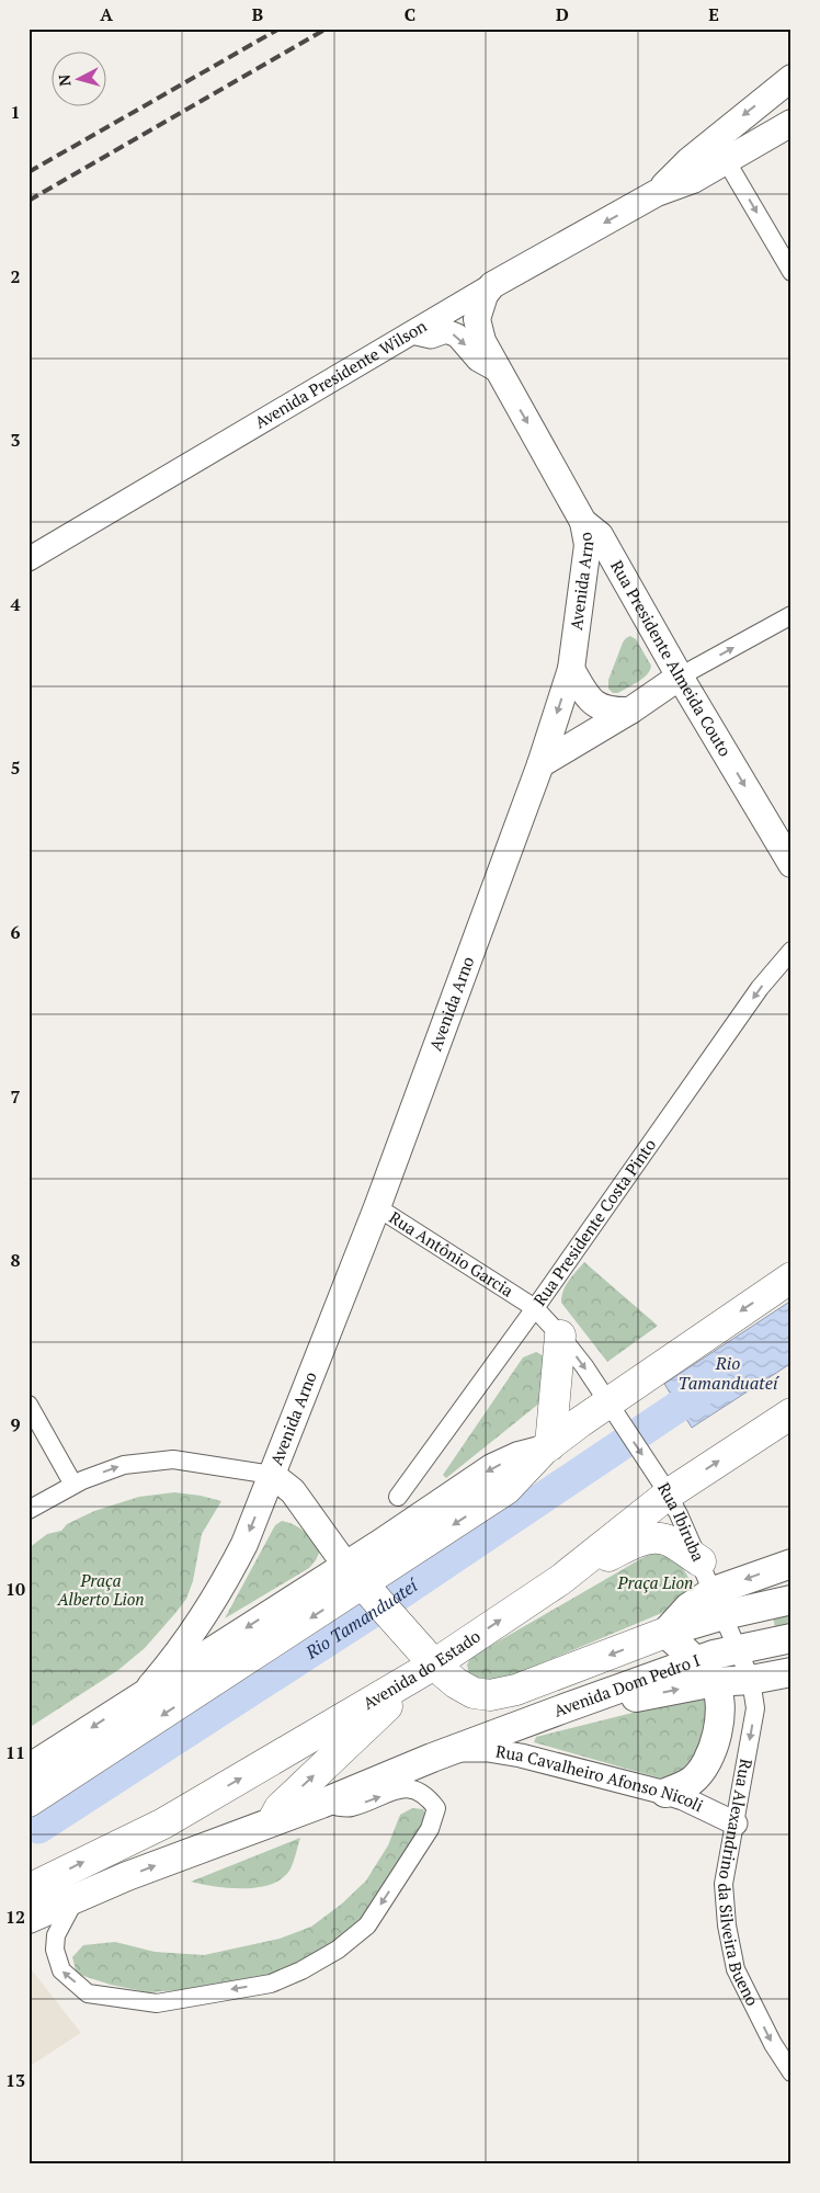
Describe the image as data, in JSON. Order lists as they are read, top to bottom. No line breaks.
{"streets":{"highway":["Avenida do Estado"],"main road":["Avenida Presidente Wilson","Avenida Arno","Rua Presidente Almeida Couto","Avenida Dom Pedro I"],"street":["Rua Presidente Costa Pinto","Rua Antônio Garcia","Rua Ibiruba","Rua Cavalheiro Afonso Nicoli","Rua Alexandrino da Silveira Bueno"]},"crossings":[["Avenida Presidente Wilson","Rua Presidente Almeida Couto"],["Avenida Arno","Rua Presidente Almeida Couto"],["Avenida Arno","Rua Antônio Garcia"],["Rua Presidente Costa Pinto","Rua Antônio Garcia"],["Rua Antônio Garcia","Rua Ibiruba"],["Rua Ibiruba","Avenida do Estado"],["Rua Ibiruba","Avenida Dom Pedro I"],["Rua Ibiruba","Rua Alexandrino da Silveira Bueno"],["Avenida Dom Pedro I","Rua Alexandrino da Silveira Bueno"],["Rua Cavalheiro Afonso Nicoli","Rua Alexandrino da Silveira Bueno"]],"one_way":["Rua Presidente Almeida Couto","Rua Presidente Costa Pinto","Rua Alexandrino da Silveira Bueno"],"water":["Rio Tamanduateí"],"parks":["Praça Alberto Lion","Praça Lion"],"north":"left","grid":{"columns":["A","B","C","D","E"],"rows":["1","2","3","4","5","6","7","8","9","10","11","12","13"]}}
